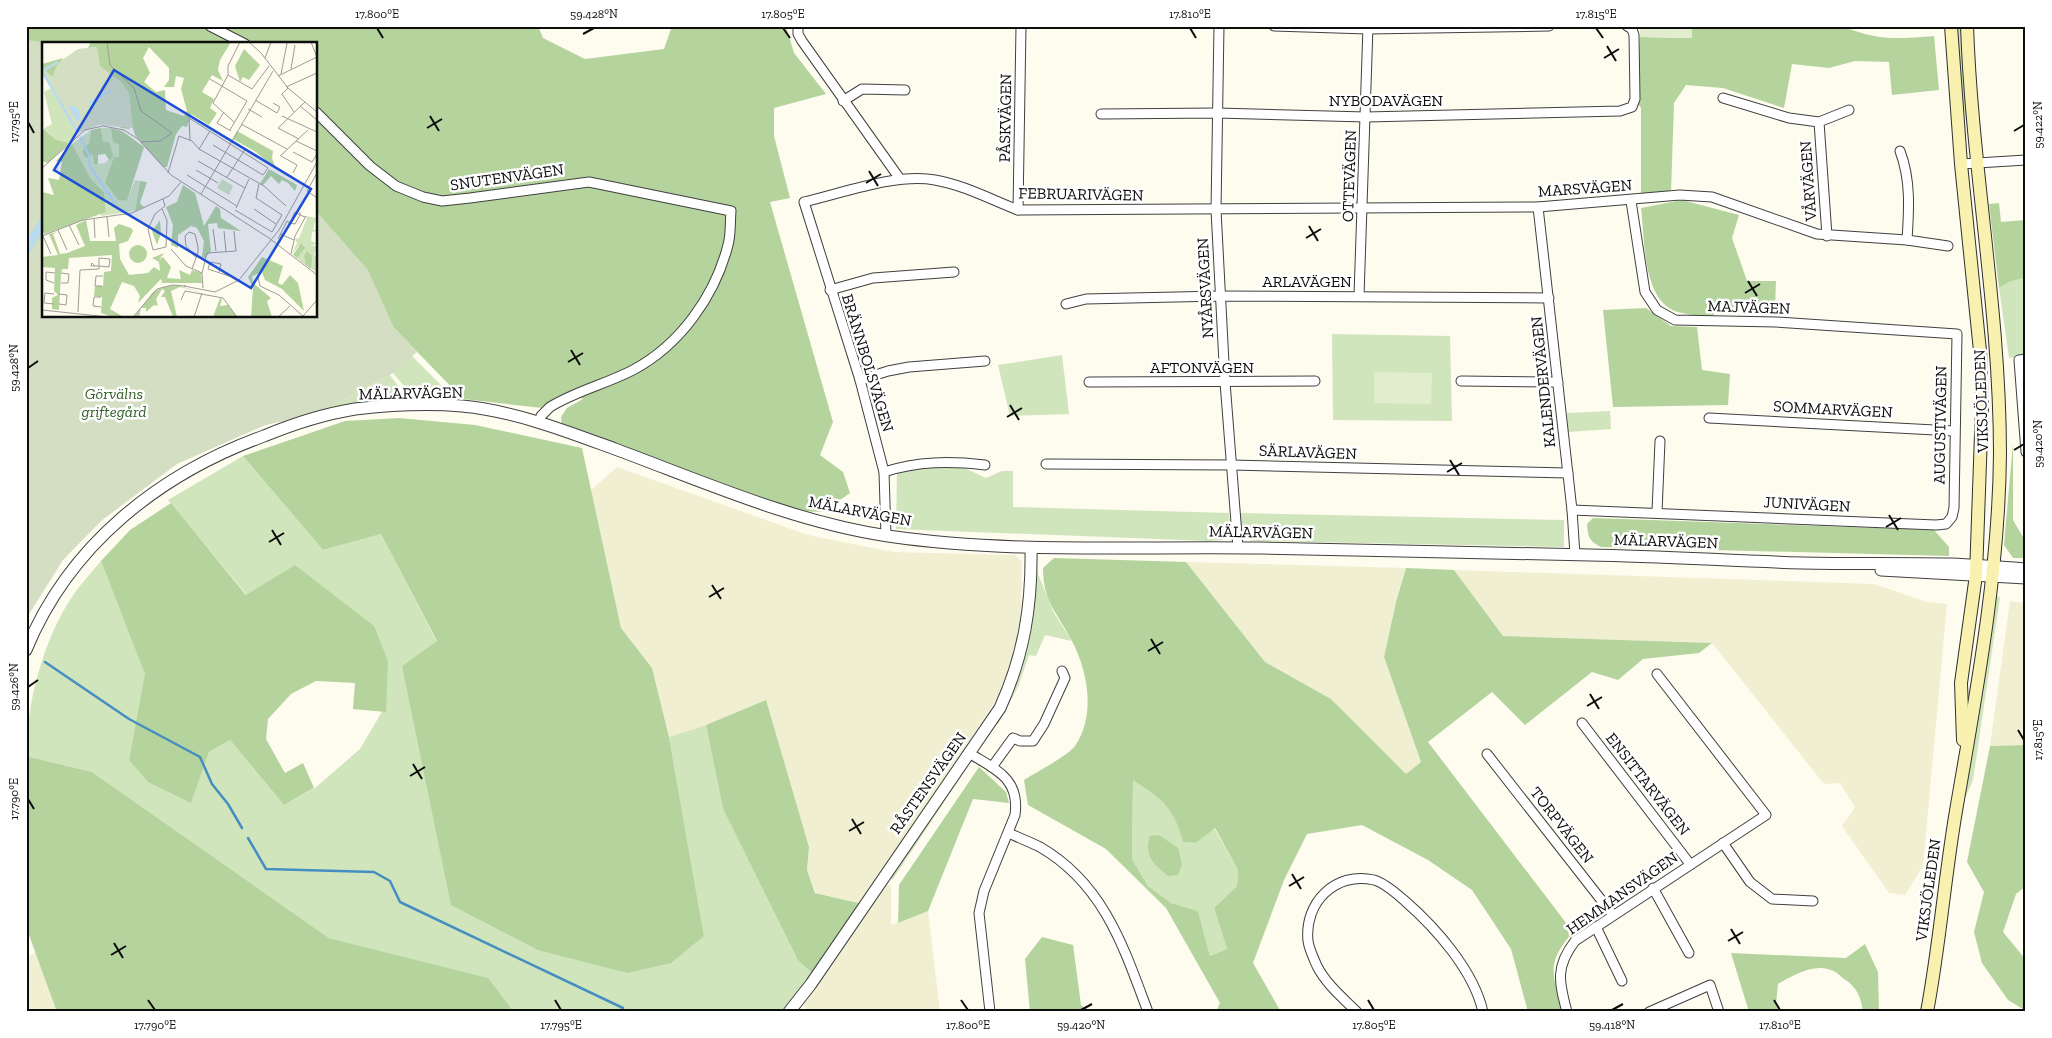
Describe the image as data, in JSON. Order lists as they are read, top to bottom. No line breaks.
{"streets":{"main road":["VIKSJÖLEDEN"],"street":["NYBODAVÄGEN","PÅSKVÄGEN","OTTEVÄGEN","SNUTENVÄGEN","VÅRVÄGEN","MARSVÄGEN","FEBRUARIVÄGEN","ARLAVÄGEN","NYÅRSVÄGEN","MAJVÄGEN","BRÄNNBOLSVÄGEN","AFTONVÄGEN","KALENDERVÄGEN","MÄLARVÄGEN","SOMMARVÄGEN","AUGUSTIVÄGEN","SÄRLAVÄGEN","JUNIVÄGEN","RÅSTENSVÄGEN","ENSITTARVÄGEN","TORPVÄGEN","HEMMANSVÄGEN"]},"crossings":[["NYBODAVÄGEN","OTTEVÄGEN"],["NYBODAVÄGEN","NYÅRSVÄGEN"],["PÅSKVÄGEN","FEBRUARIVÄGEN"],["OTTEVÄGEN","MARSVÄGEN"],["OTTEVÄGEN","ARLAVÄGEN"],["SNUTENVÄGEN","MÄLARVÄGEN"],["VÅRVÄGEN","MARSVÄGEN"],["MARSVÄGEN","FEBRUARIVÄGEN"],["MARSVÄGEN","NYÅRSVÄGEN"],["MARSVÄGEN","MAJVÄGEN"],["MARSVÄGEN","KALENDERVÄGEN"],["FEBRUARIVÄGEN","NYÅRSVÄGEN"],["FEBRUARIVÄGEN","BRÄNNBOLSVÄGEN"],["ARLAVÄGEN","NYÅRSVÄGEN"],["ARLAVÄGEN","KALENDERVÄGEN"],["NYÅRSVÄGEN","AFTONVÄGEN"],["NYÅRSVÄGEN","MÄLARVÄGEN"],["NYÅRSVÄGEN","SÄRLAVÄGEN"],["MAJVÄGEN","AUGUSTIVÄGEN"],["BRÄNNBOLSVÄGEN","MÄLARVÄGEN"],["KALENDERVÄGEN","MÄLARVÄGEN"],["KALENDERVÄGEN","SÄRLAVÄGEN"],["KALENDERVÄGEN","JUNIVÄGEN"],["MÄLARVÄGEN","VIKSJÖLEDEN"],["MÄLARVÄGEN","RÅSTENSVÄGEN"],["SOMMARVÄGEN","AUGUSTIVÄGEN"],["AUGUSTIVÄGEN","JUNIVÄGEN"],["ENSITTARVÄGEN","HEMMANSVÄGEN"],["TORPVÄGEN","HEMMANSVÄGEN"]],"parks":["Görvälns griftegård"],"coordinates":["17.800°E","59.428°N","17.805°E","17.810°E","17.815°E","17.795°E","59.422°N","59.420°N","59.426°N","17.790°E","59.418°N"]}
